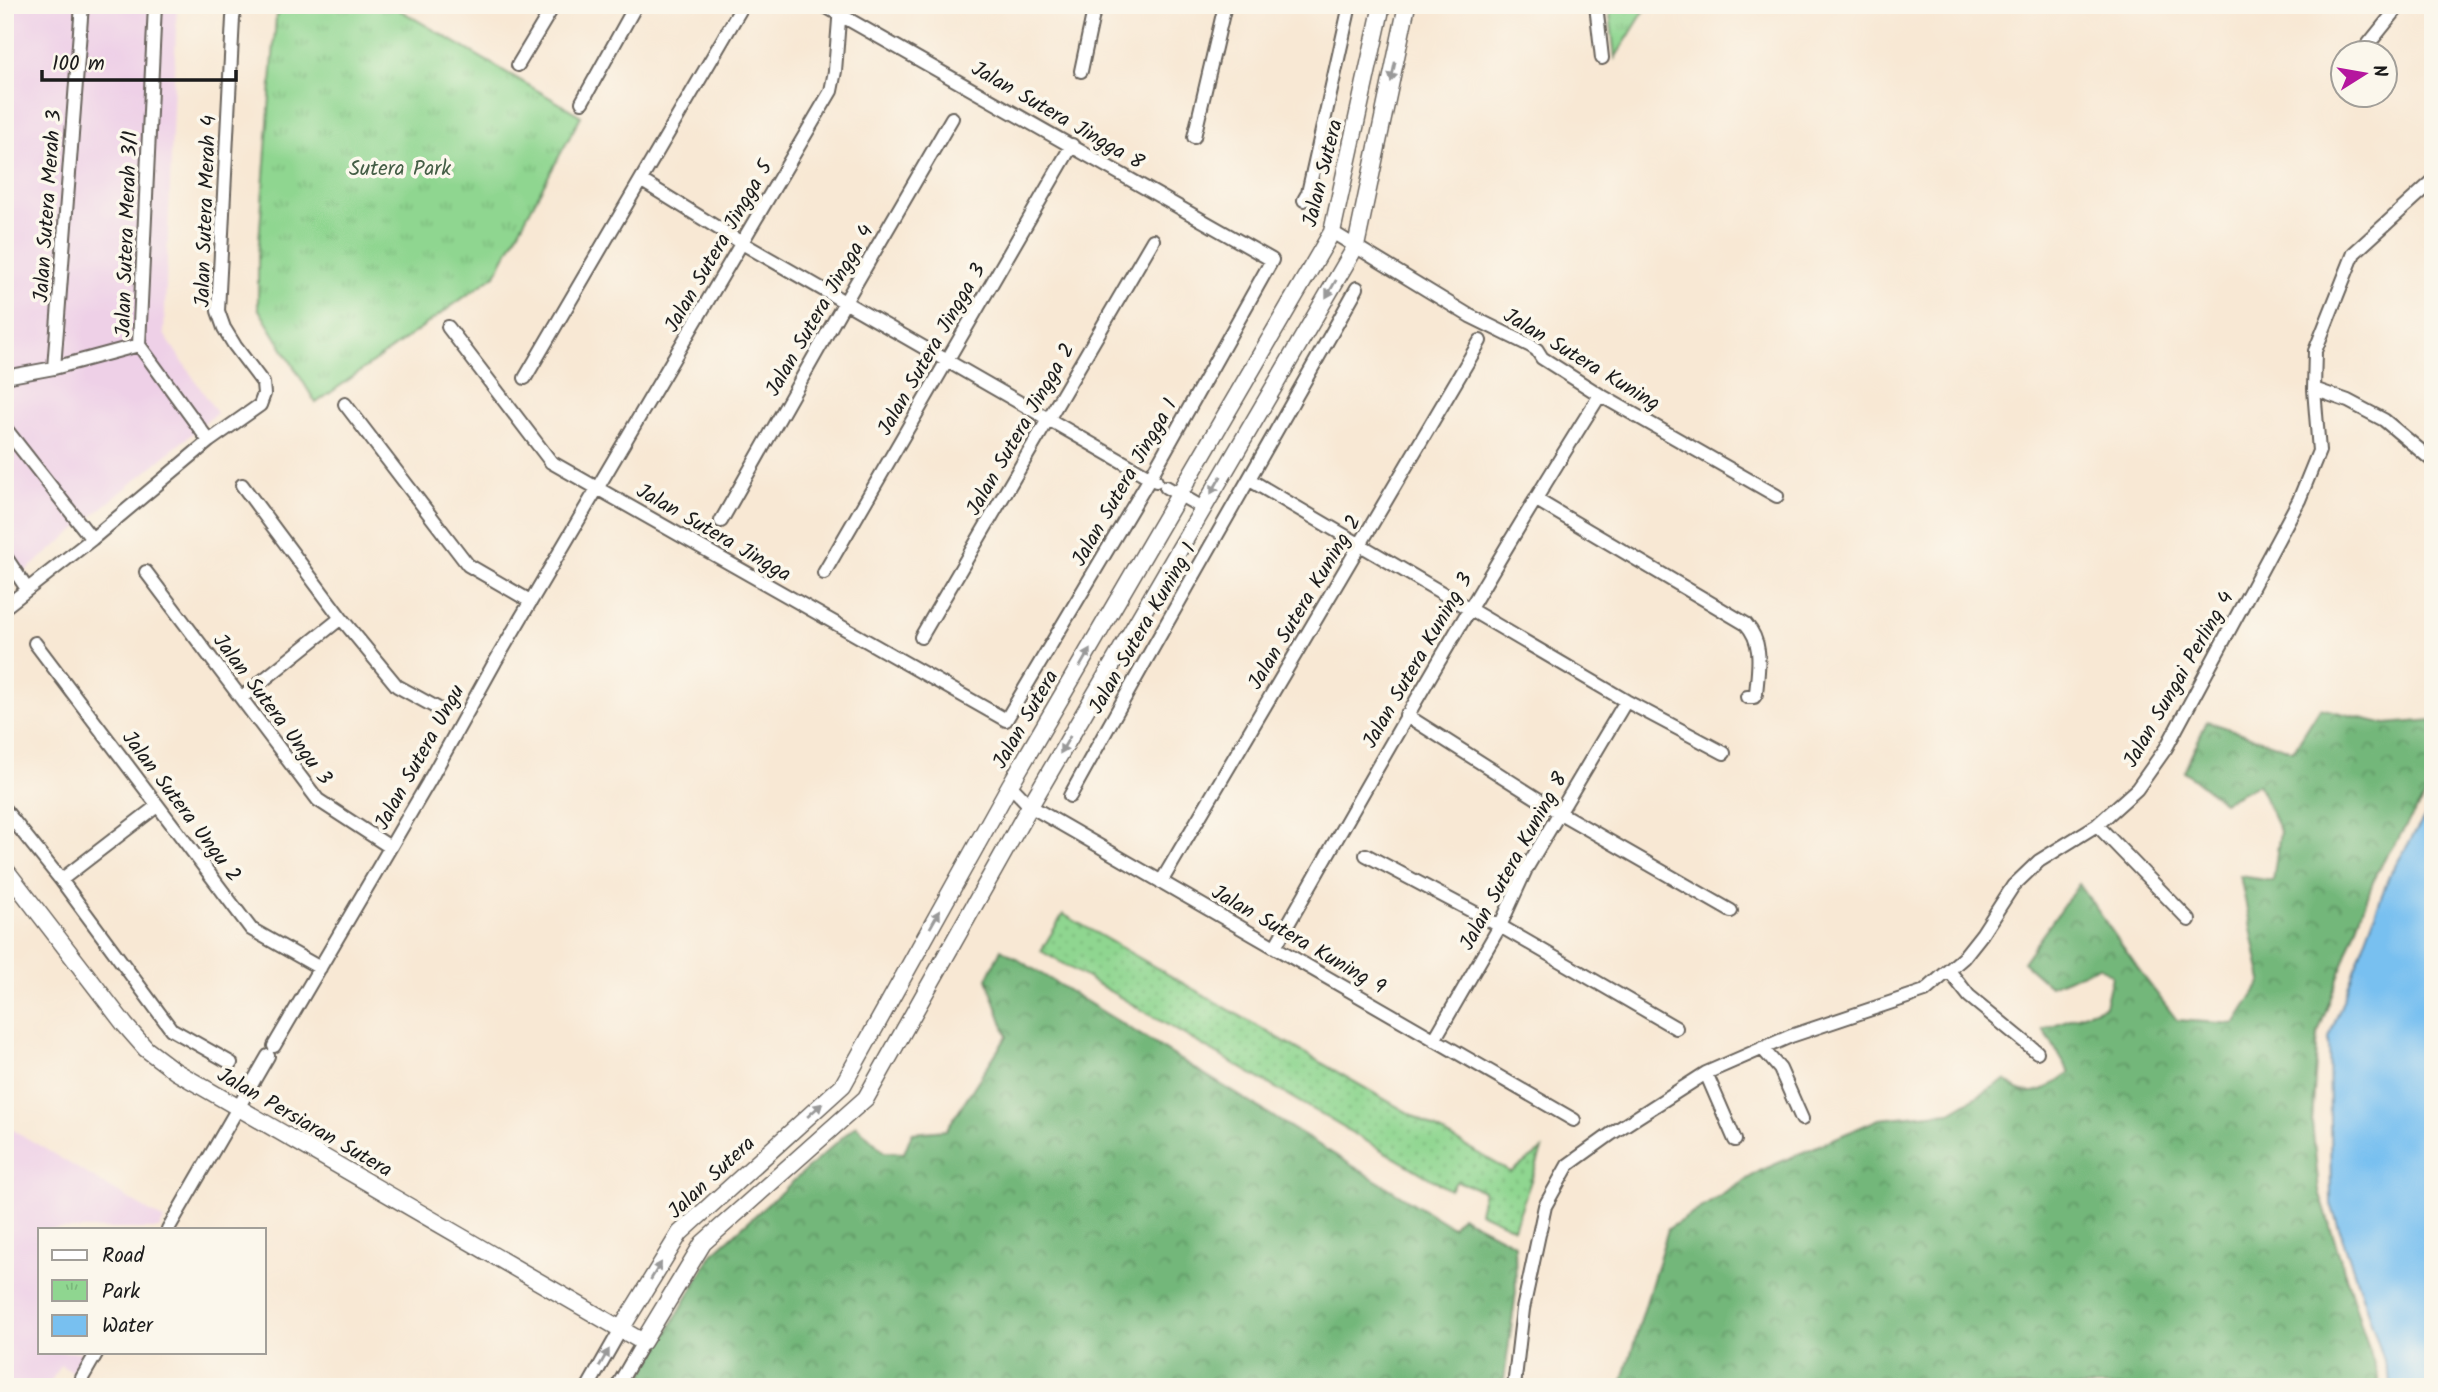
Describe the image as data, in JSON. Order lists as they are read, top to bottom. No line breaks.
{"streets":{"street":["Jalan Sutera Jingga 8","Jalan Sutera","Jalan Sutera Merah 3","Jalan Sutera Merah 4","Jalan Sutera Merah 3/1","Jalan Sutera Jingga 5","Jalan Sutera Jingga 4","Jalan Sutera Jingga 3","Jalan Sutera Kuning","Jalan Sutera Jingga 2","Jalan Sutera Jingga 1","Jalan Sutera Jingga","Jalan Sutera Kuning 2","Jalan Sutera Kuning 1","Jalan Sutera Kuning 3","Jalan Sungai Perling 4","Jalan Sutera Ungu 3","Jalan Sutera Ungu","Jalan Sutera Ungu 2","Jalan Sutera Kuning 8","Jalan Sutera Kuning 9","Jalan Persiaran Sutera"]},"crossings":[["Jalan Sutera Jingga 8","Jalan Sutera Jingga 5"],["Jalan Sutera Jingga 8","Jalan Sutera Jingga 3"],["Jalan Sutera Jingga 8","Jalan Sutera Jingga 1"],["Jalan Sutera","Jalan Sutera Kuning"],["Jalan Sutera","Jalan Sutera Jingga 1"],["Jalan Sutera","Jalan Sutera Kuning 9"],["Jalan Sutera","Jalan Persiaran Sutera"],["Jalan Sutera Merah 4","Jalan Sutera Merah 3/1"],["Jalan Sutera Jingga 5","Jalan Sutera Jingga"],["Jalan Sutera Jingga 5","Jalan Sutera Ungu"],["Jalan Sutera Kuning","Jalan Sutera Kuning 3"],["Jalan Sutera Jingga 1","Jalan Sutera Jingga"],["Jalan Sutera Jingga","Jalan Sutera Ungu"],["Jalan Sutera Kuning 2","Jalan Sutera Kuning 9"],["Jalan Sutera Kuning 3","Jalan Sutera Kuning 9"],["Jalan Sutera Ungu 3","Jalan Sutera Ungu"],["Jalan Sutera Ungu","Jalan Sutera Ungu 2"],["Jalan Sutera Ungu","Jalan Persiaran Sutera"],["Jalan Sutera Kuning 8","Jalan Sutera Kuning 9"]],"parks":["Sutera Park"],"legend":["Road","Park","Water"],"scale_bar":"100 m","north":"right"}
